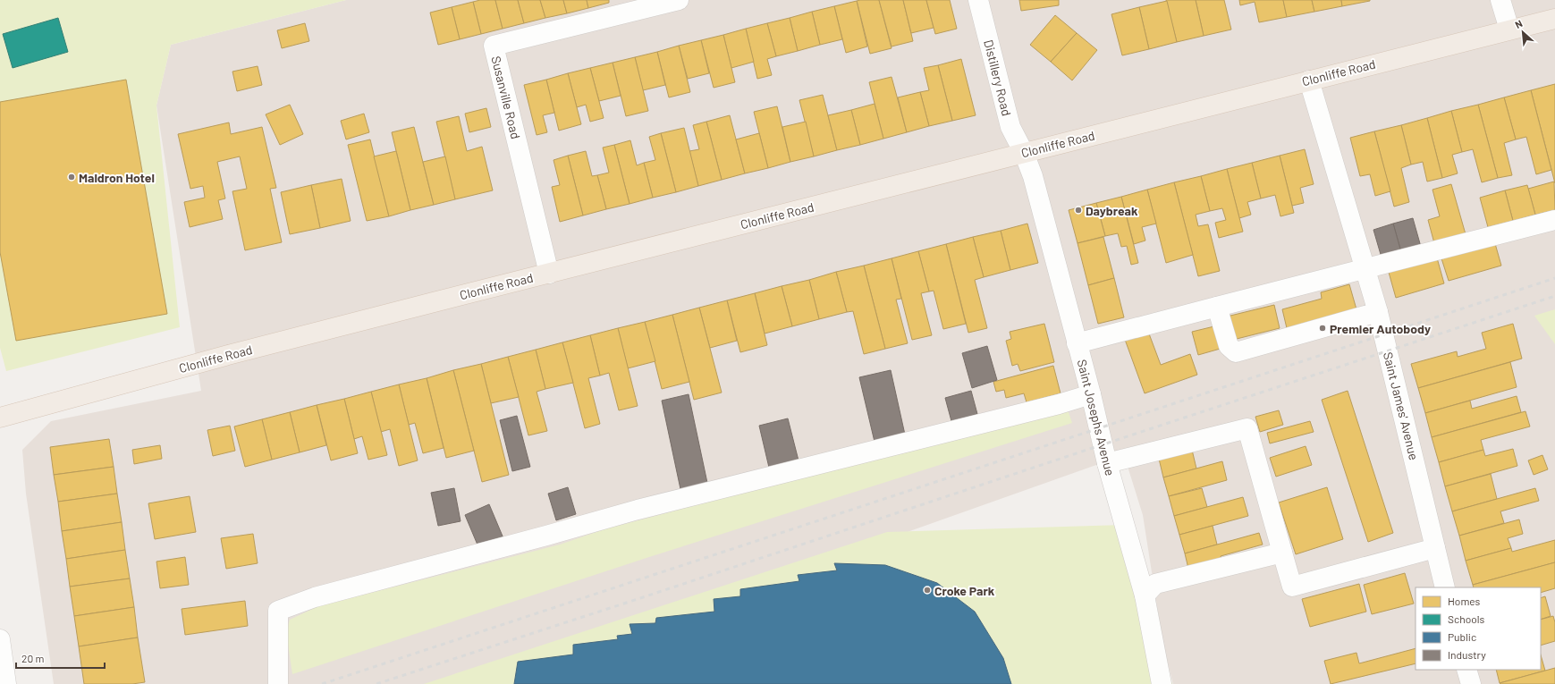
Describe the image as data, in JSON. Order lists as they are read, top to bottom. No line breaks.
{"streets":{"main road":["Clonliffe Road"],"street":["Distillery Road","Susanville Road","Saint James' Avenue","Saint Josephs Avenue"]},"crossings":[["Clonliffe Road","Distillery Road"],["Clonliffe Road","Susanville Road"],["Clonliffe Road","Saint James' Avenue"],["Clonliffe Road","Saint Josephs Avenue"],["Distillery Road","Saint Josephs Avenue"]],"places":["Maldron Hotel","Daybreak","Premier Autobody","Croke Park"],"legend":["Homes","Schools","Public","Industry"],"scale_bar":"20 m","north":"top left"}
